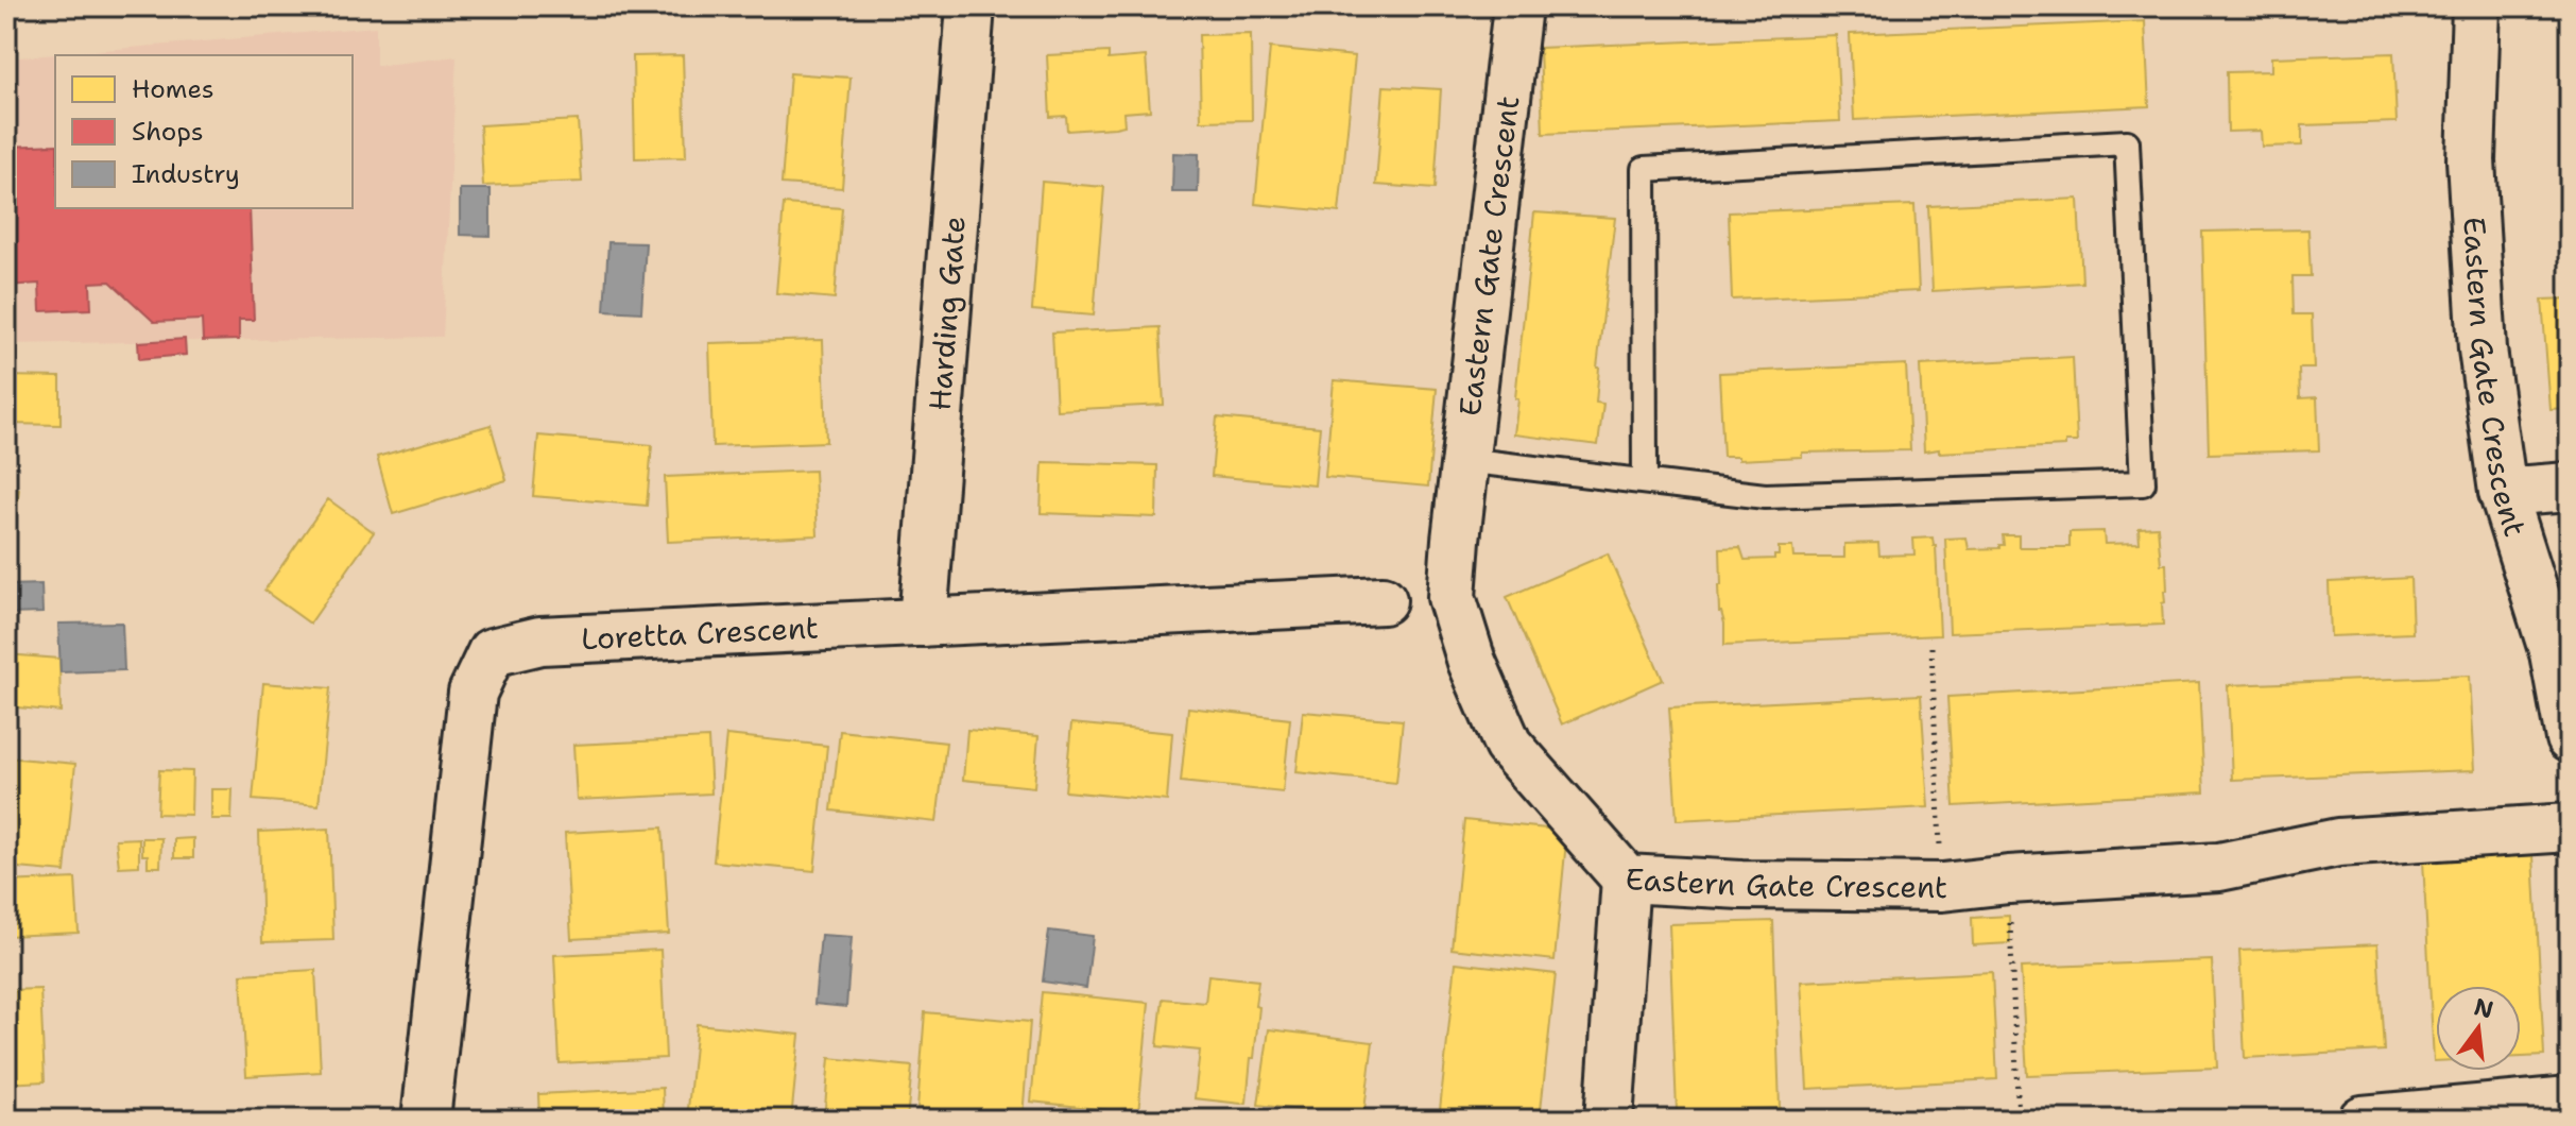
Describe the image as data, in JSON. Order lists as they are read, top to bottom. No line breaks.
{"streets":{"street":["Eastern Gate Crescent","Harding Gate","Loretta Crescent"]},"crossings":[["Harding Gate","Loretta Crescent"]],"legend":["Homes","Shops","Industry"],"north":"top"}
